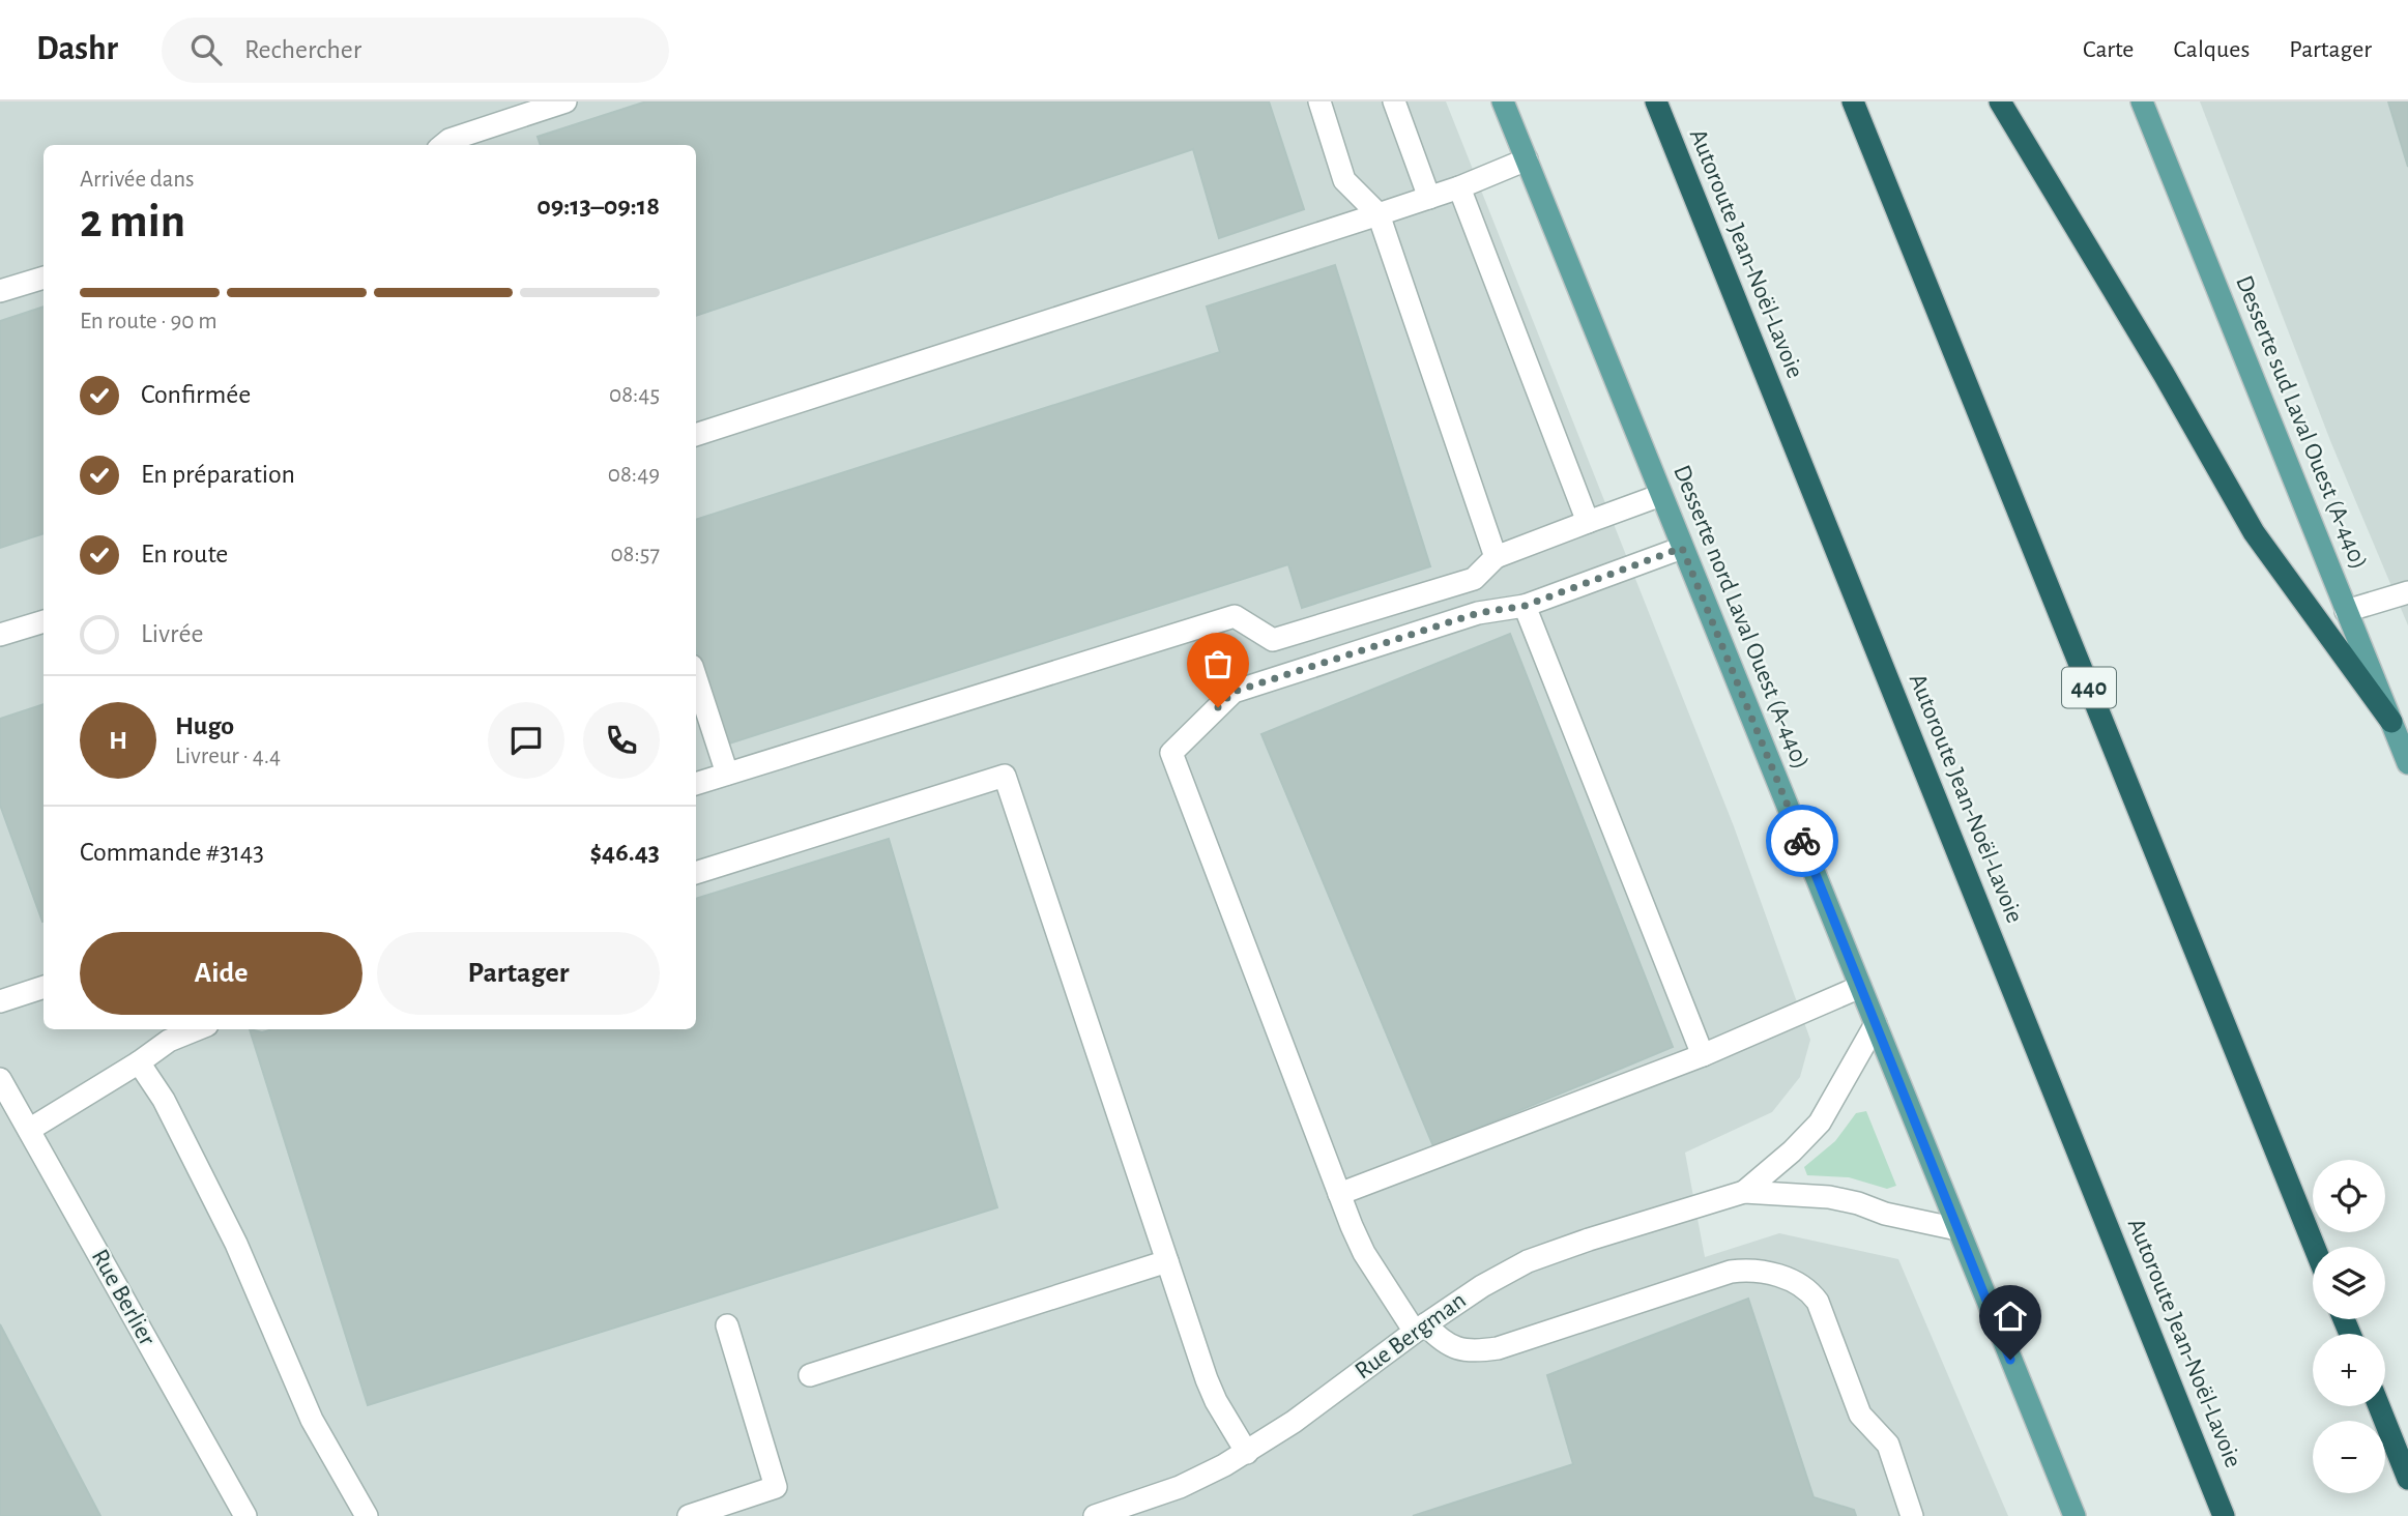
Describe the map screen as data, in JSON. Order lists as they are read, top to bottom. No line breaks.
{"streets":{"highway":["Autoroute Jean-Noël-Lavoie","440"],"main road":["Desserte sud Laval Ouest (A-440)","Desserte nord Laval Ouest (A-440)"],"street":["Rue Berlier","Rue Bergman"]},"crossings":[["Desserte nord Laval Ouest (A-440)","Rue Bergman"]],"page":{"header":"Dashr","search":"Rechercher","nav":["Carte","Calques","Partager"],"heading":["2 min","Arrivée dans","09:13–09:18"],"panel":["Hugo","Livreur · 4.4","Commande #3143","$46.43"],"bar":"En route · 90 m","list":[["Confirmée","08:45"],["En préparation","08:49"],["En route","08:57"],"Livrée"],"round":"H","buttons":["Aide","Partager"],"map_buttons":["+","−"]}}
